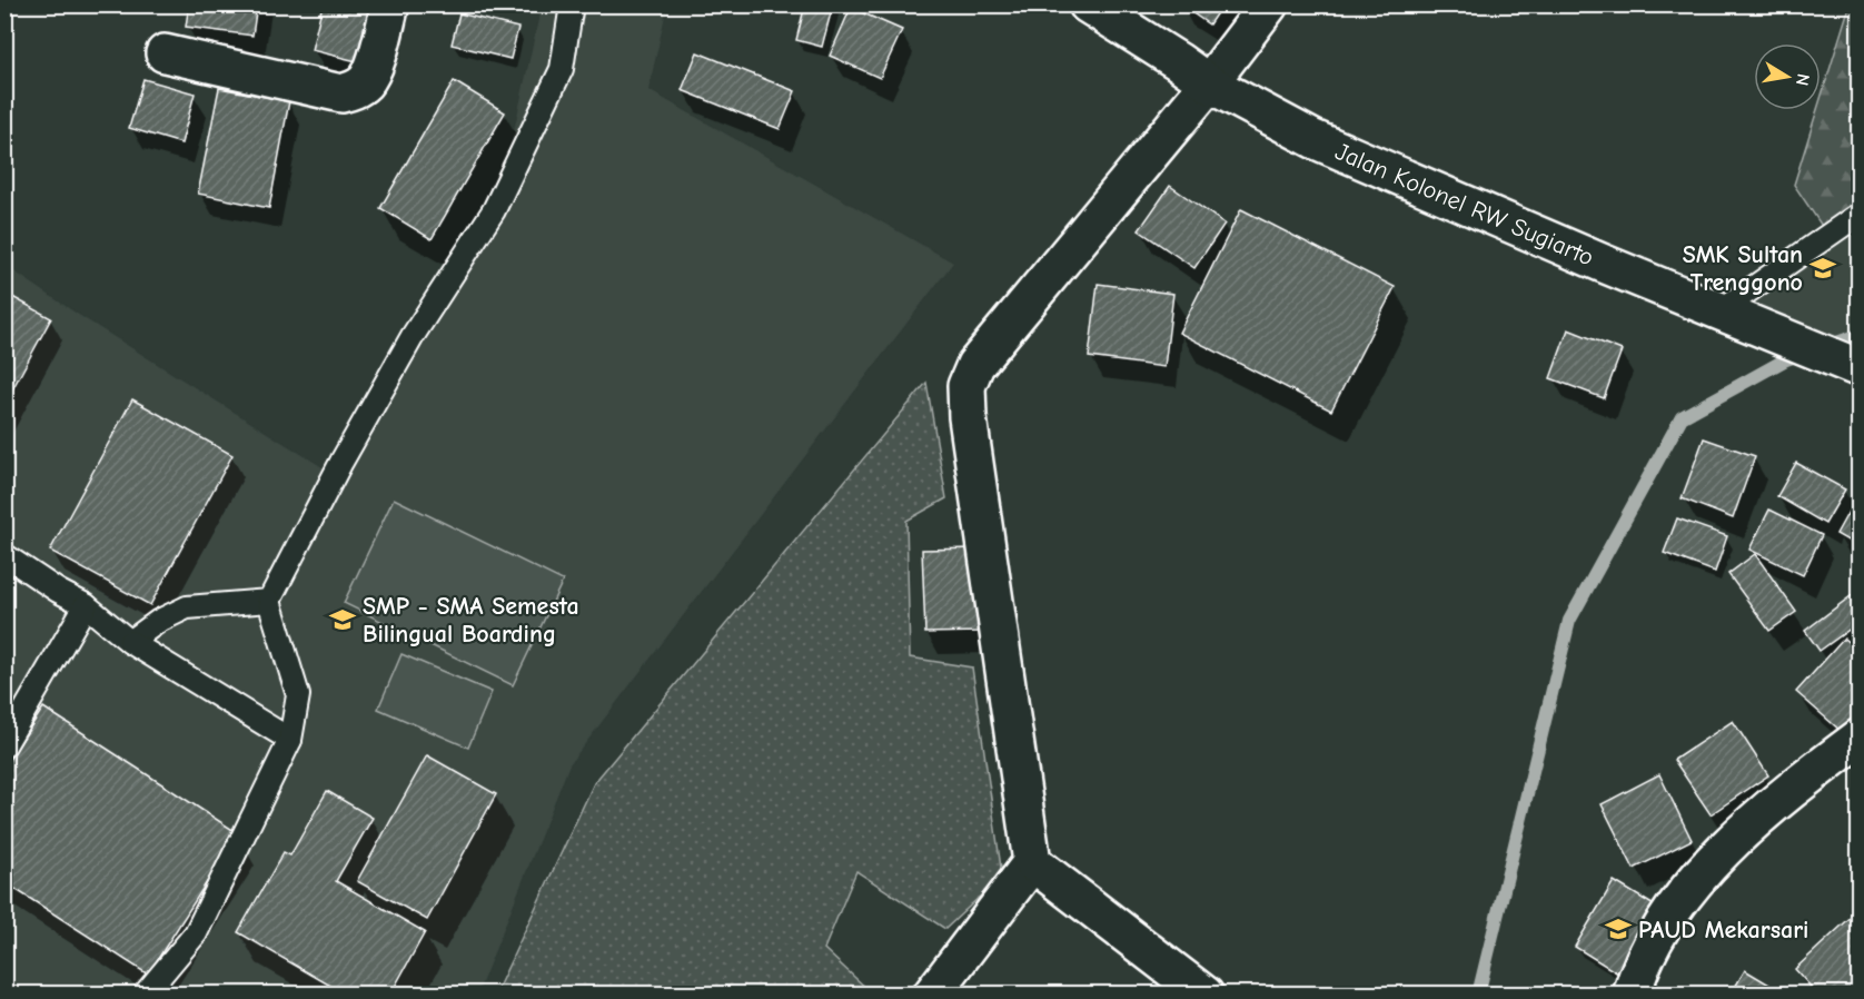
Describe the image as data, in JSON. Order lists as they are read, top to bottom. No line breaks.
{"streets":{"street":["Jalan Kolonel RW Sugiarto"]},"places":{"school or university":["SMK Sultan Trenggono","SMP - SMA Semesta Bilingual Boarding","PAUD Mekarsari"]},"north":"right"}
